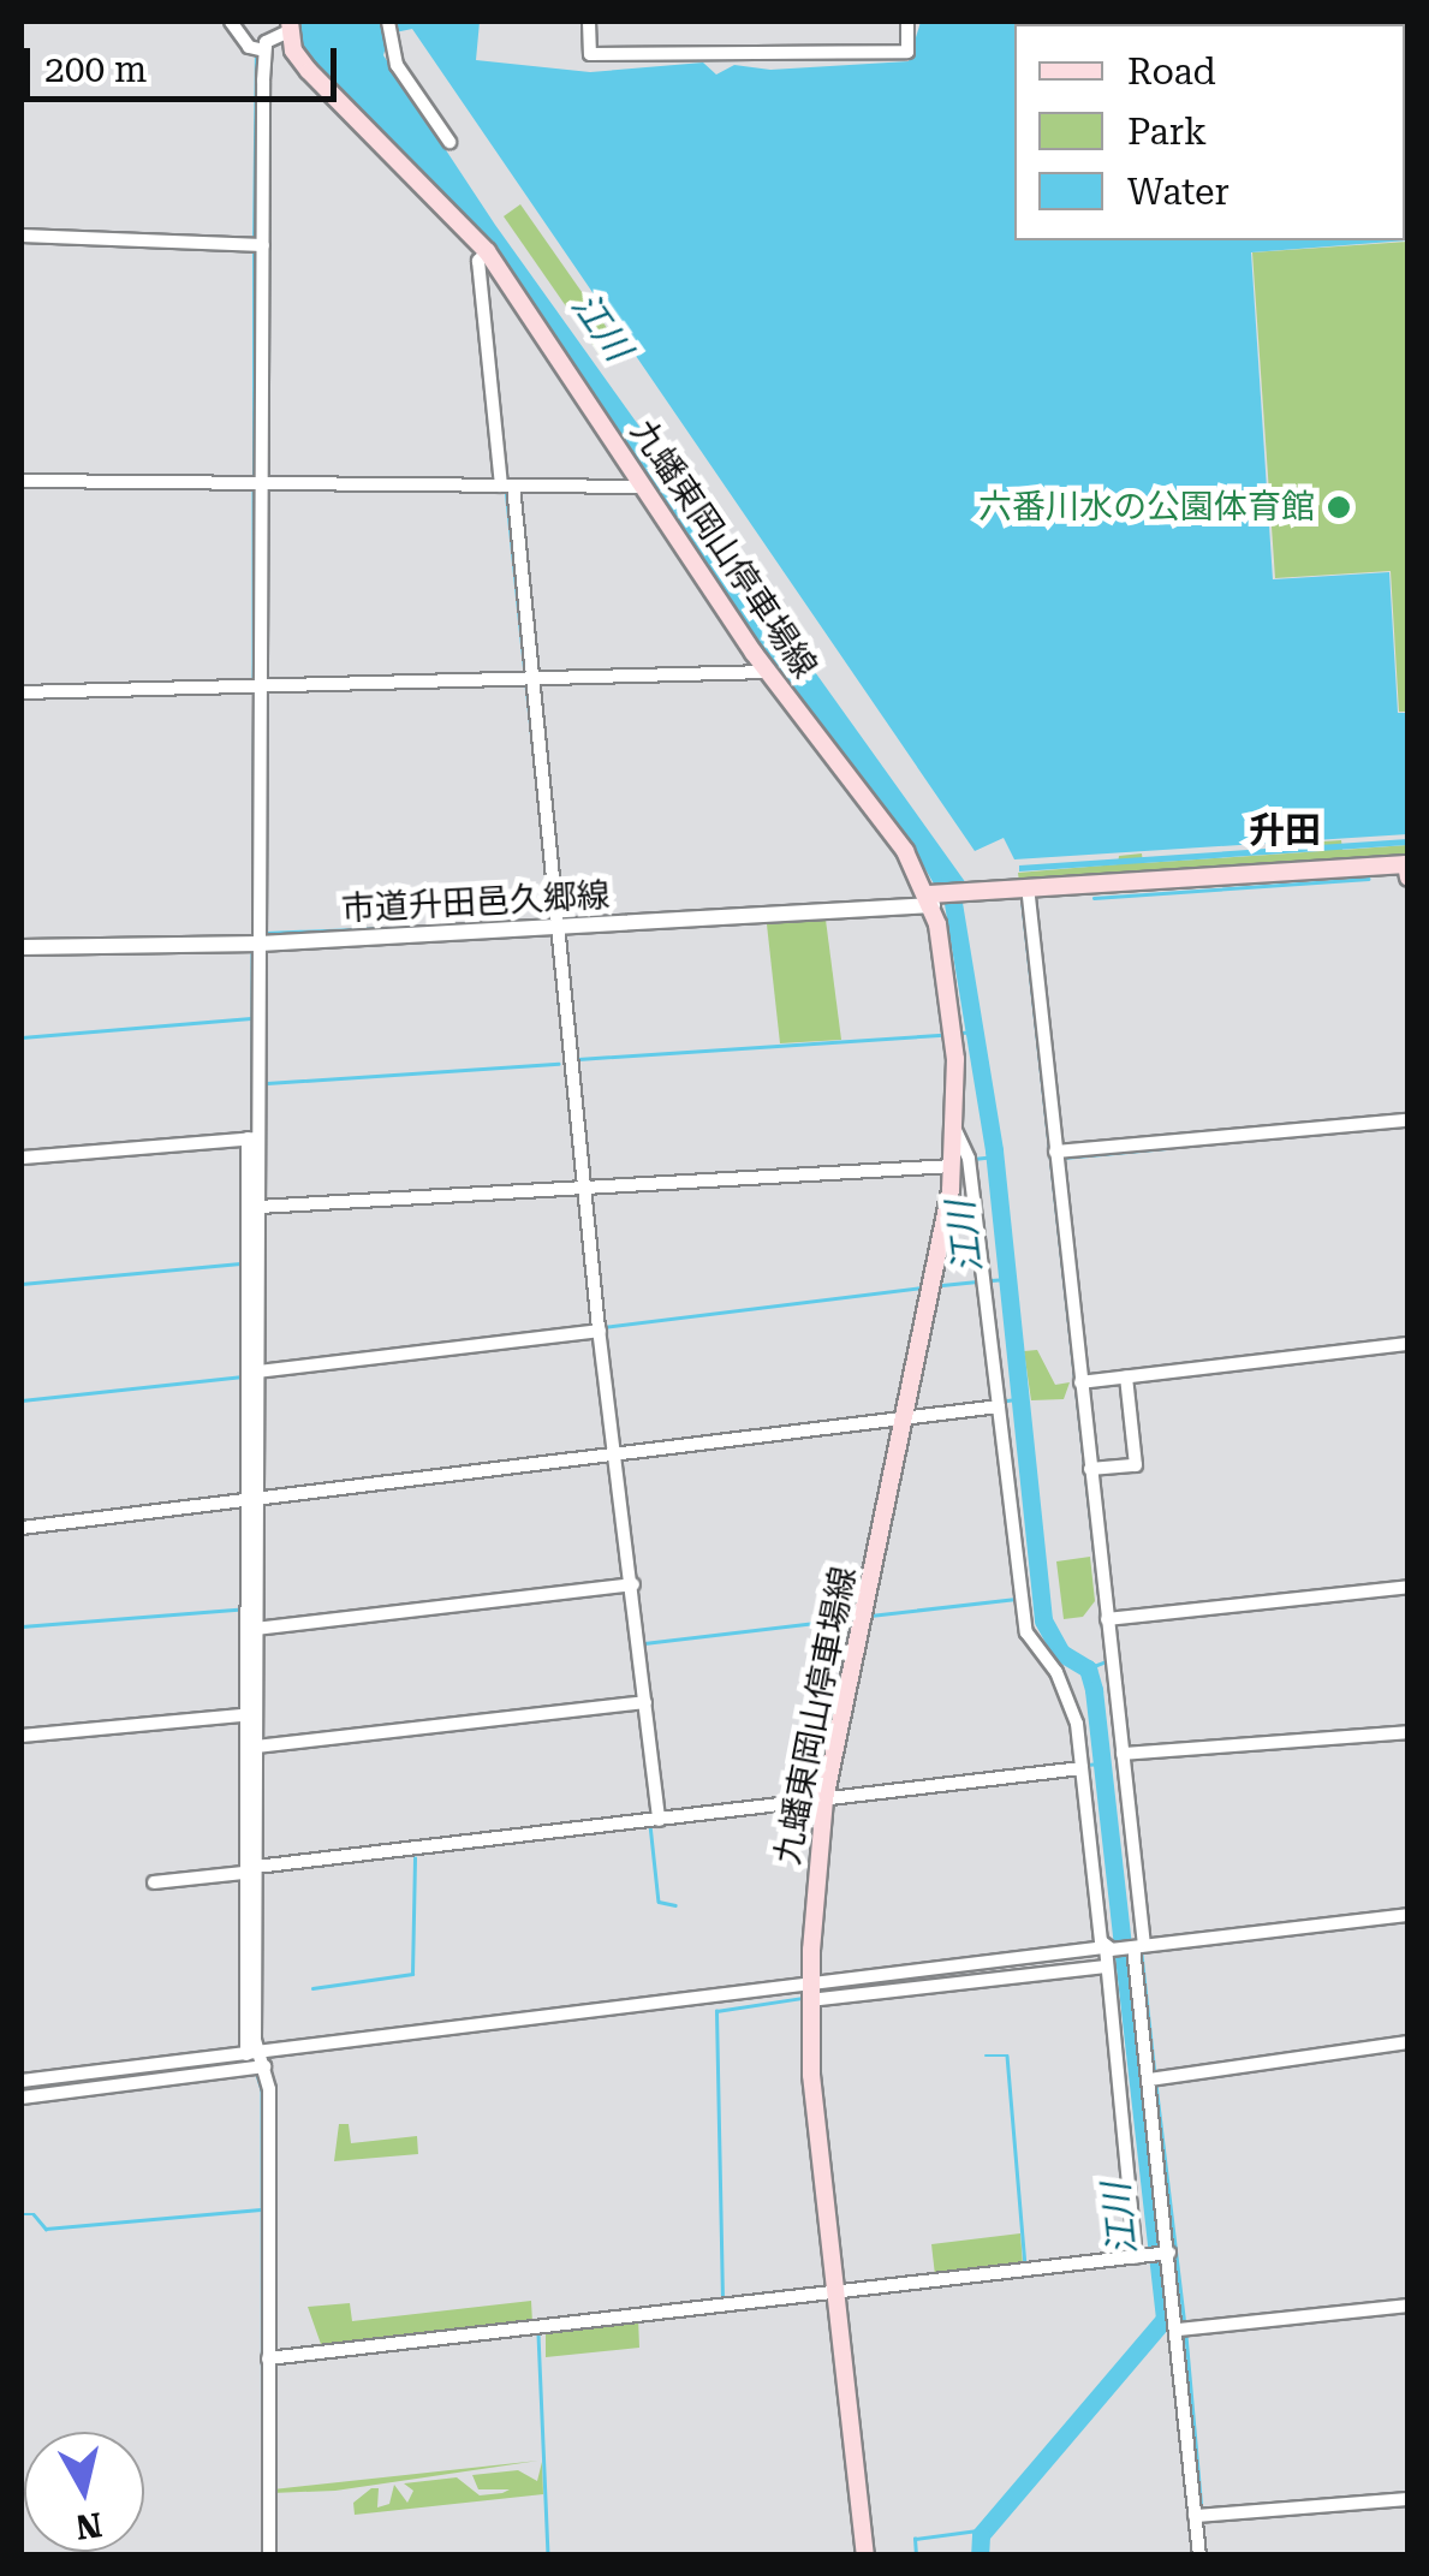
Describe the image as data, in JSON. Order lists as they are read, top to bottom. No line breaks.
{"streets":{"main road":["九蟠東岡山停車場線"],"street":["市道升田邑久郷線"]},"crossings":[["九蟠東岡山停車場線","市道升田邑久郷線"]],"districts":["升田"],"water":["江川"],"places":["六番川水の公園体育館"],"legend":["Road","Park","Water"],"scale_bar":"200 m","north":"bottom"}
